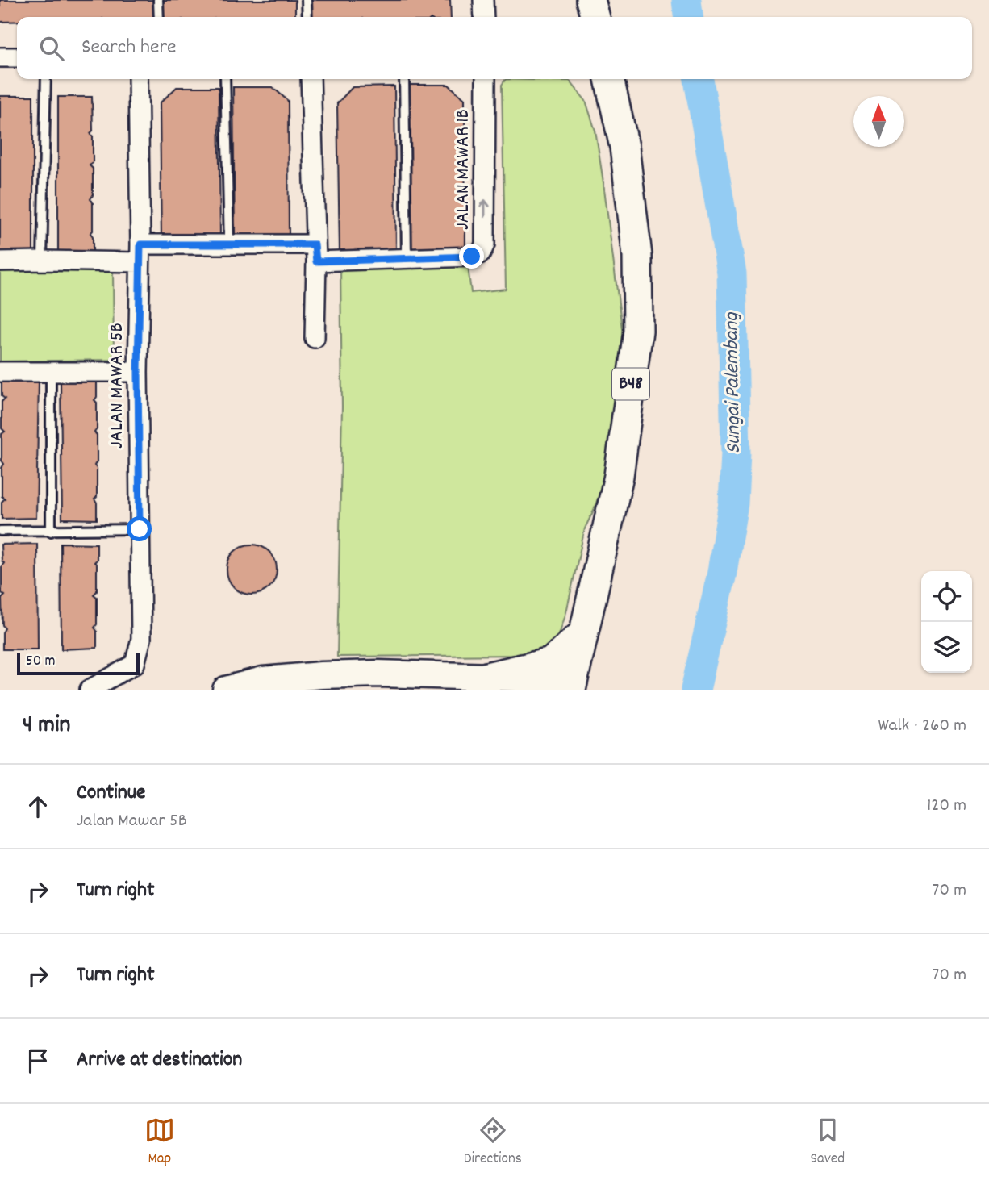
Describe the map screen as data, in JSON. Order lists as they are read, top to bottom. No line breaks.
{"streets":{"main road":["B48"],"street":["JALAN MAWAR 1B","JALAN MAWAR 5B"]},"water":["Sungai Palembang"],"scale_bar":"50 m","north":"top","page":{"search":"Search here","scale":"50 m","heading":["4 min","Walk · 260 m"],"list":[["Continue","Jalan Mawar 5B","120 m"],["Turn right","70 m"],["Turn right","70 m"],"Arrive at destination"],"nav":["Map","Directions","Saved"]}}
